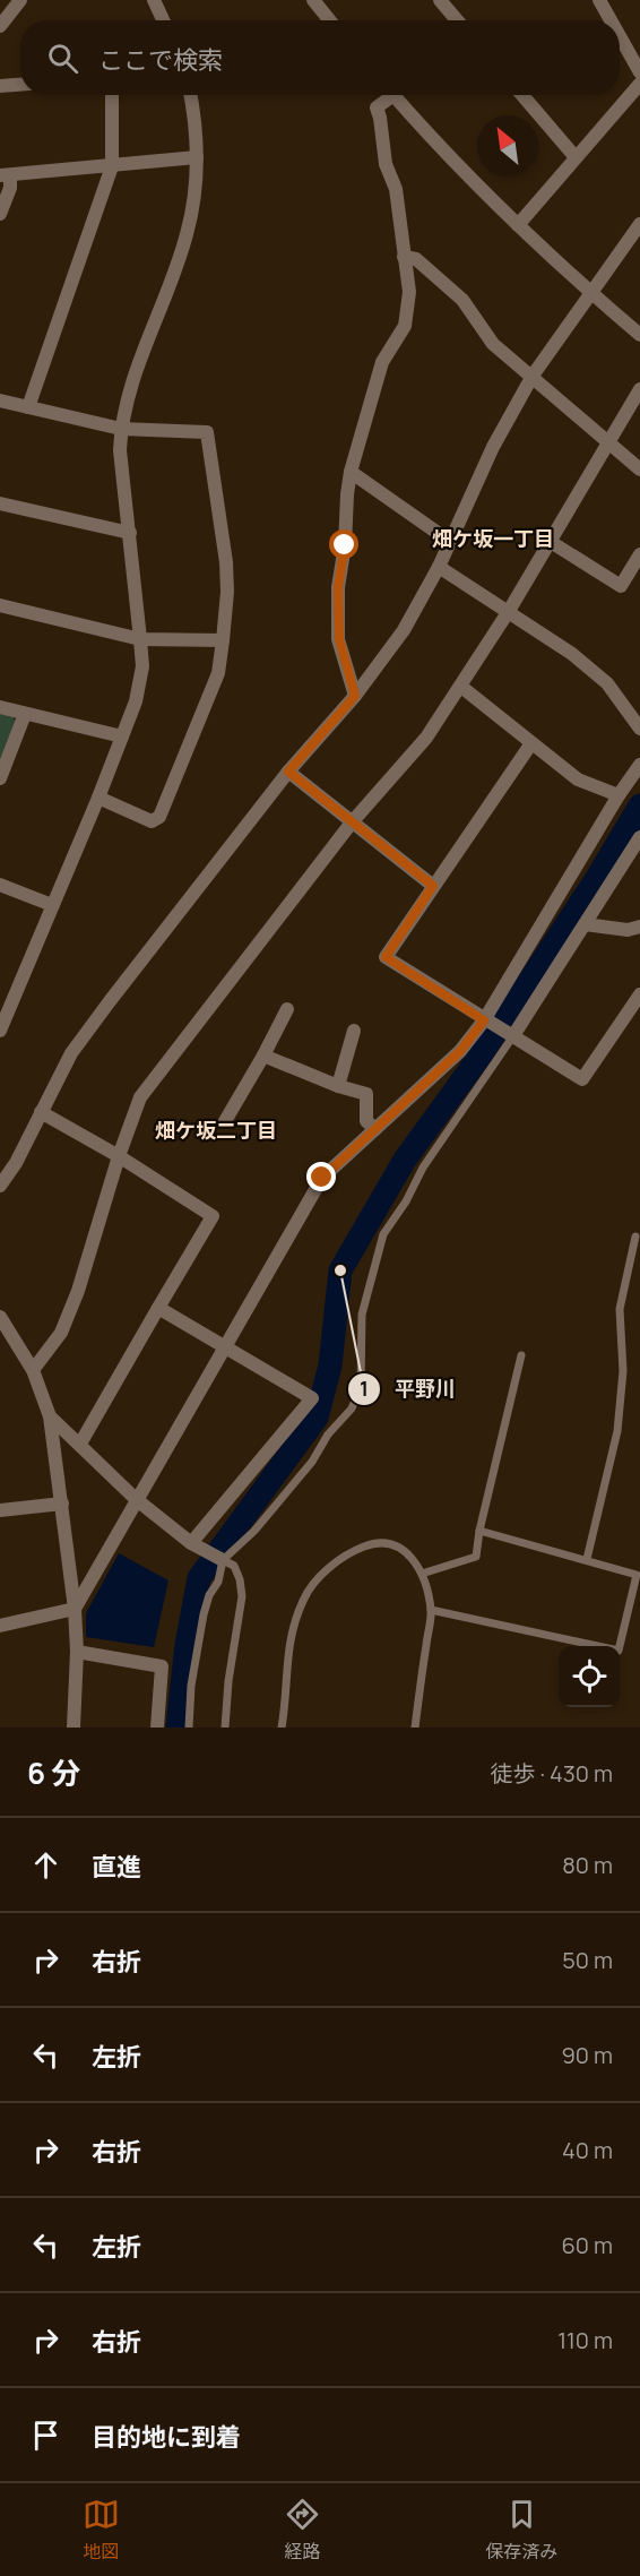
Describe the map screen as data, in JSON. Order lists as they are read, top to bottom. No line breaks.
{"districts":["畑ケ坂一丁目","畑ケ坂二丁目"],"places":["平野川"],"north":"top left","page":{"search":"ここで検索","heading":["6 分","徒歩 · 430 m"],"list":[["直進","80 m"],["右折","50 m"],["左折","90 m"],["右折","40 m"],["左折","60 m"],["右折","110 m"],"目的地に到着"],"nav":["地図","経路","保存済み"]}}
